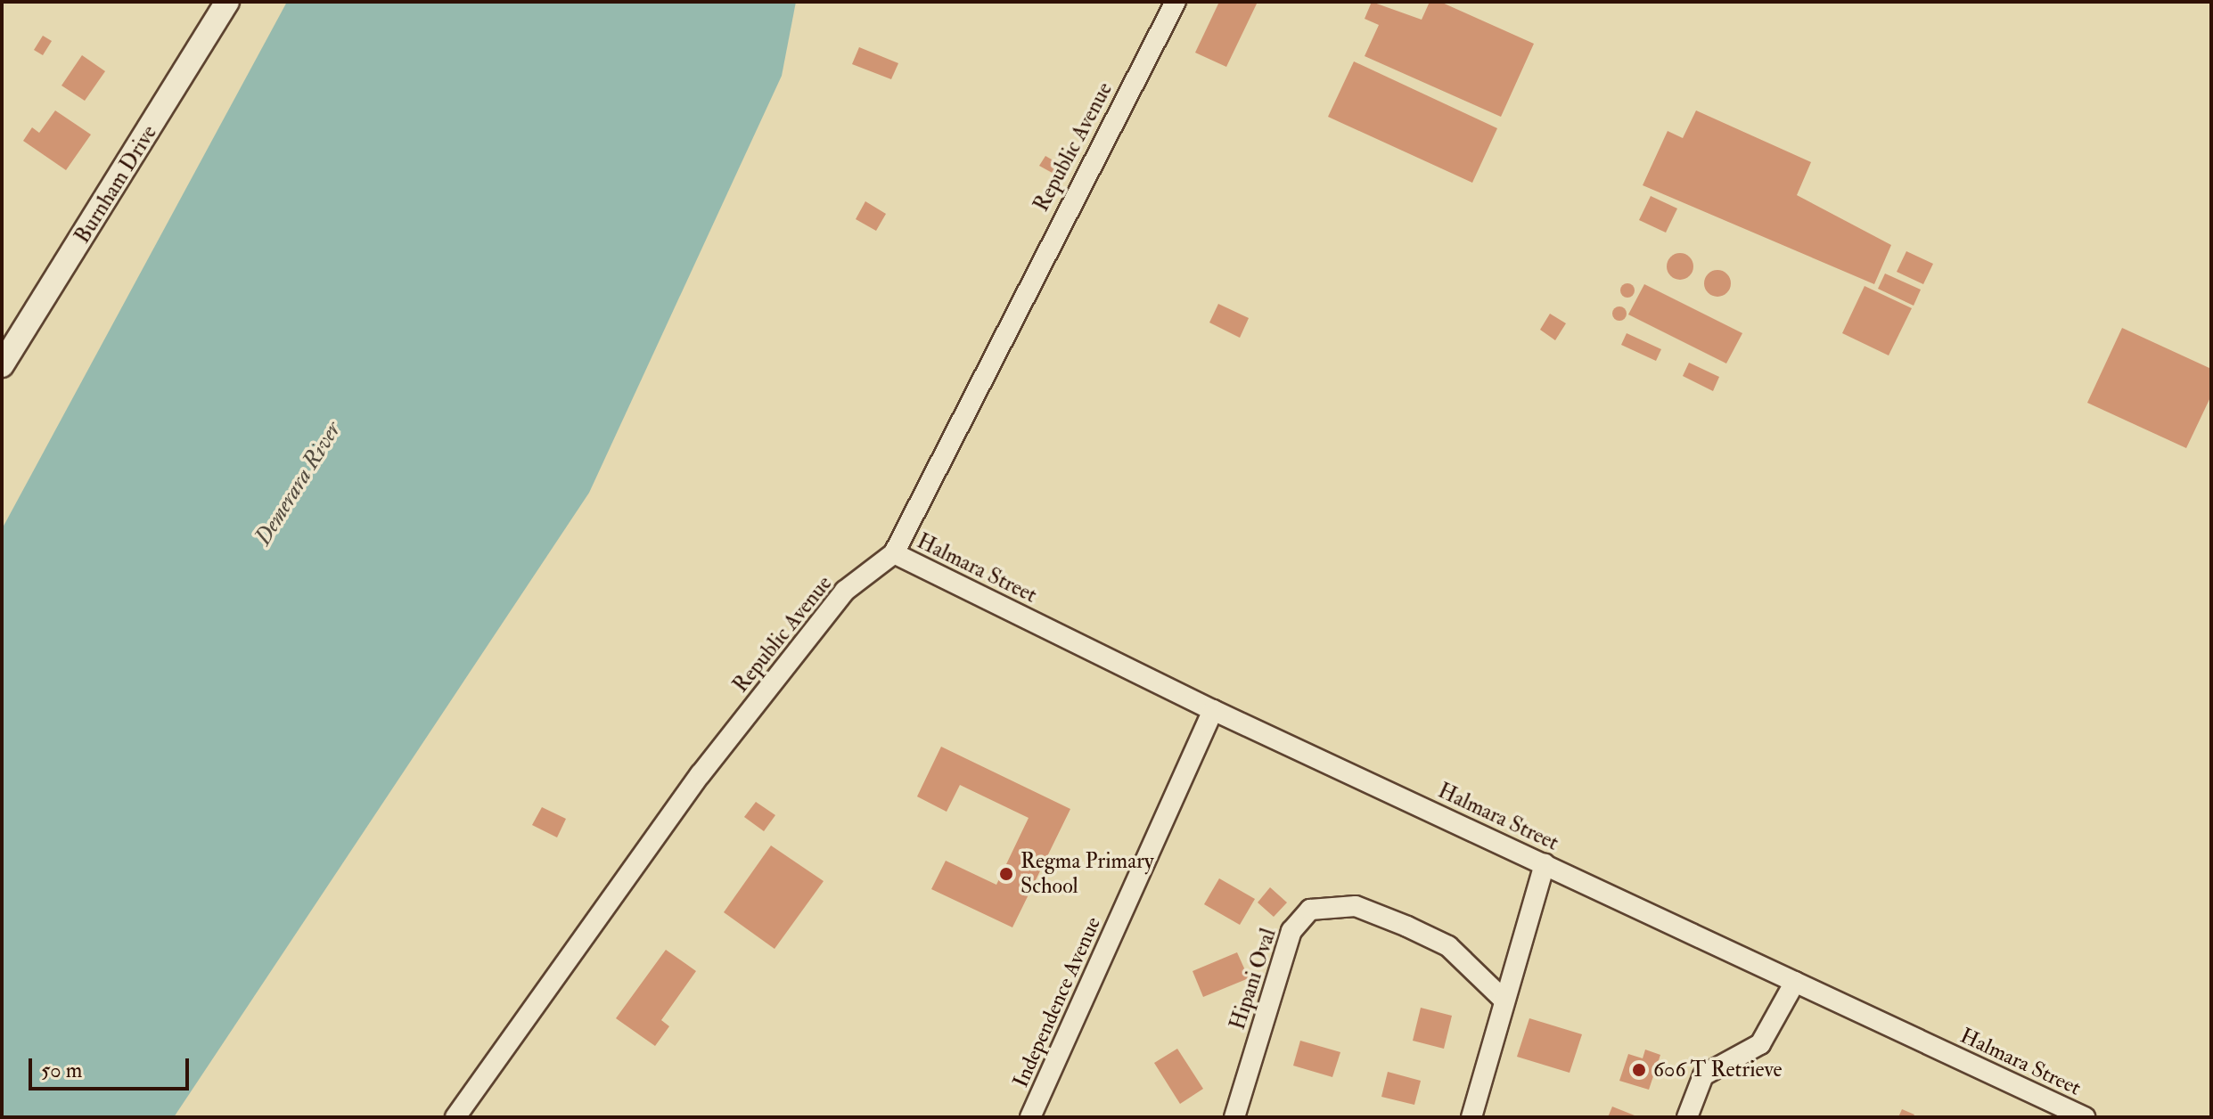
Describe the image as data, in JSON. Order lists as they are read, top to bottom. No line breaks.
{"streets":{"street":["Republic Avenue","Burnham Drive","Halmara Street","Hipani Oval","Independence Avenue"]},"crossings":[["Republic Avenue","Halmara Street"],["Halmara Street","Independence Avenue"]],"water":["Demerara River"],"places":["Regma Primary School","606 T Retrieve"],"scale_bar":"50 m"}
